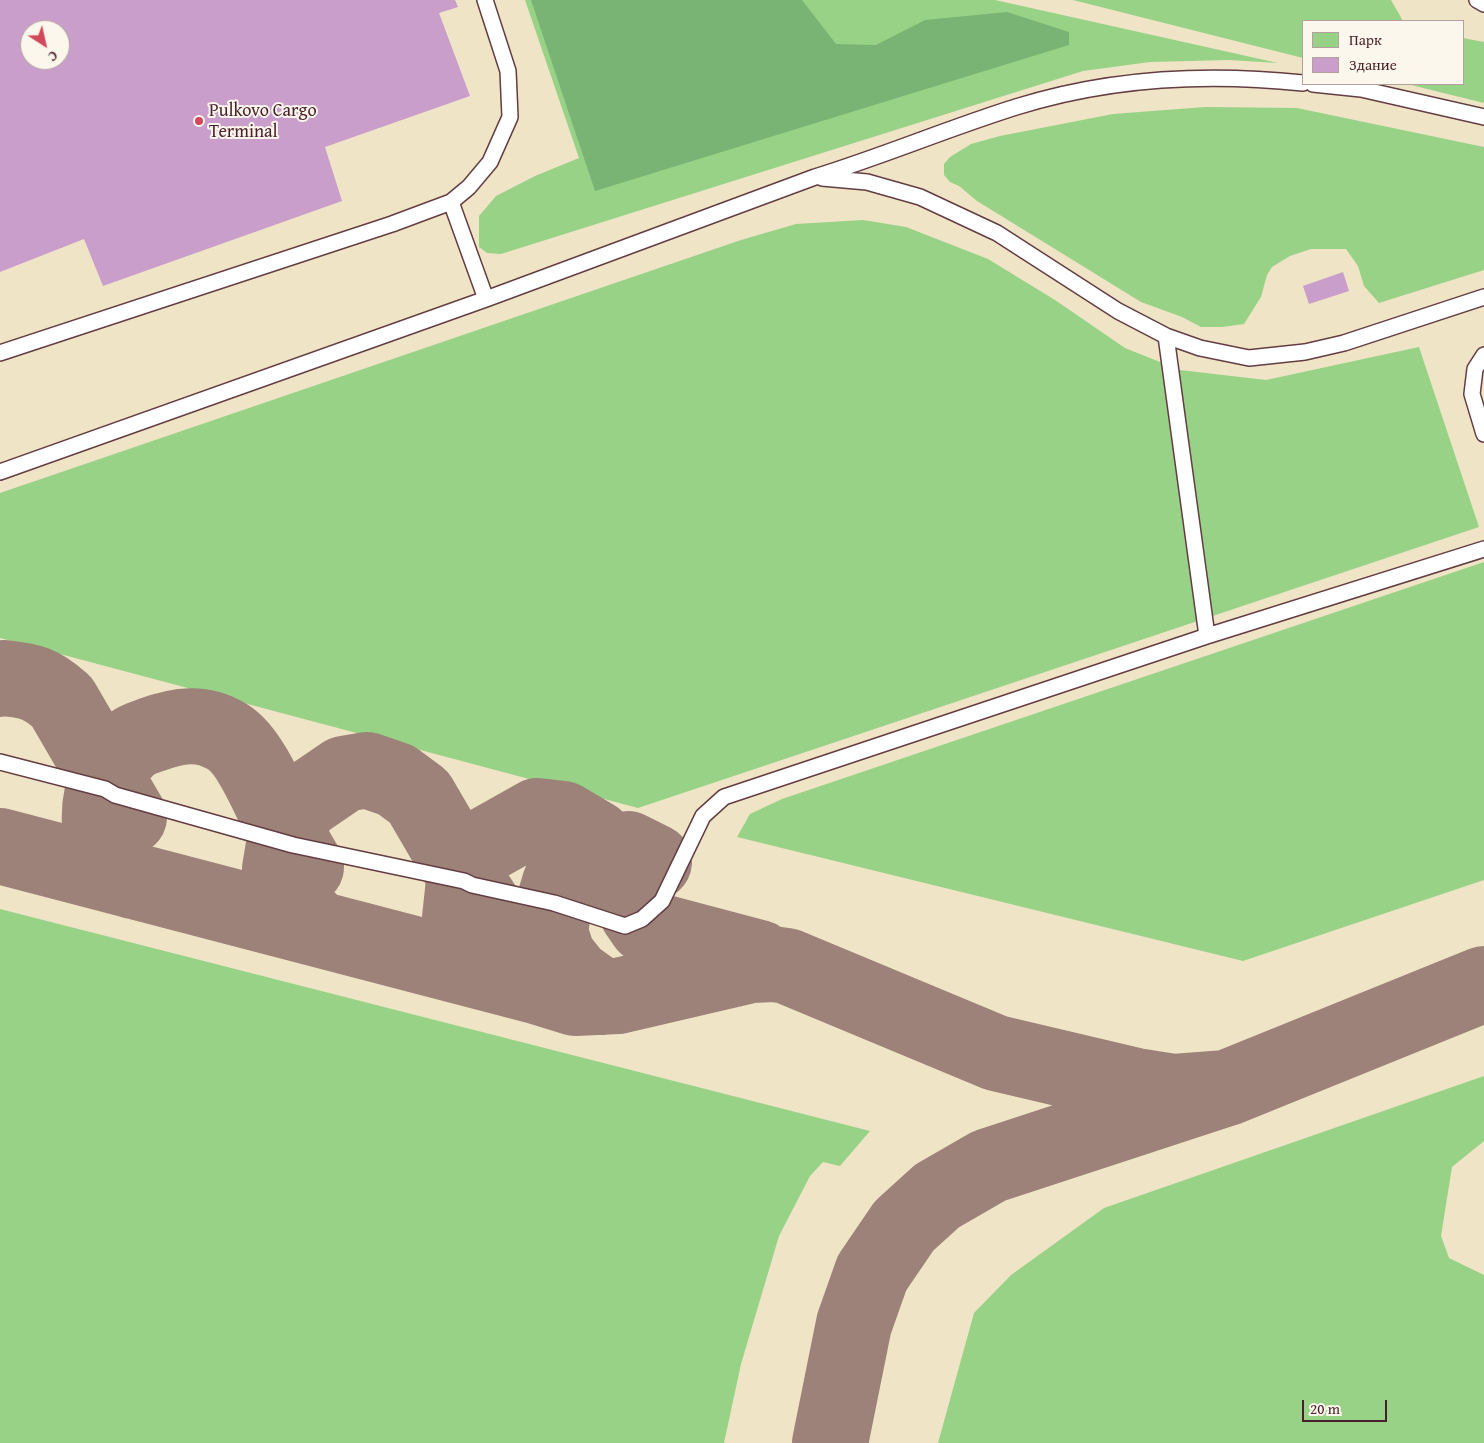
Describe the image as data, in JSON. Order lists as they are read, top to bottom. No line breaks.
{"places":["Pulkovo Cargo Terminal"],"legend":["Парк","Здание"],"scale_bar":"20 m","north":"bottom right"}
